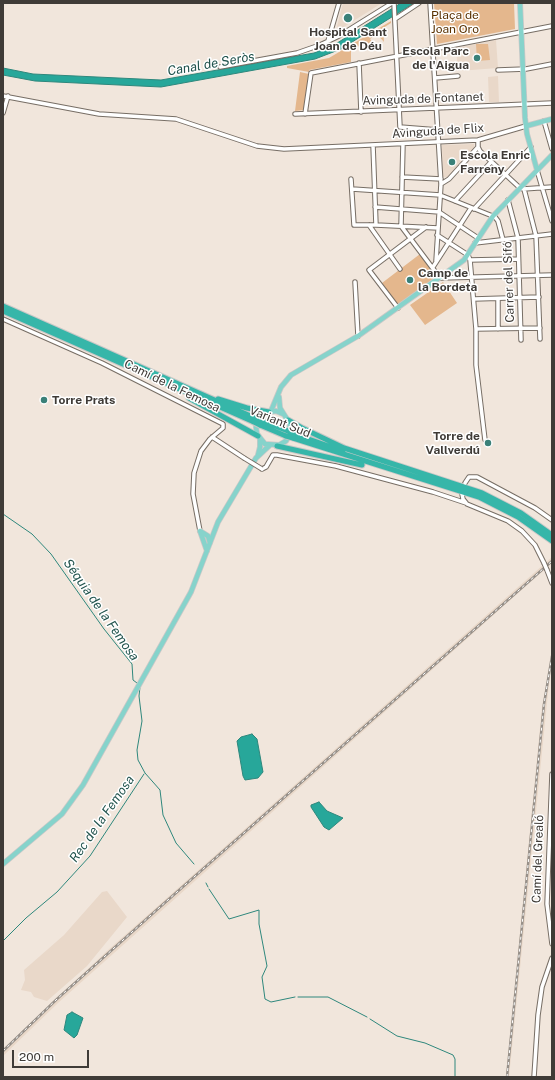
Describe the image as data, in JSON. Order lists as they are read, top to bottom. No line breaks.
{"streets":{"highway":["Variant Sud"],"main road":["Avinguda de Flix"],"street":["Avinguda de Fontanet","Carrer del Sifó","Camí de la Femosa","Camí del Grealó"]},"water":["Canal de Seròs","Séquia de la Femosa","Rec de la Femosa"],"parks":["Plaça de Joan Oro"],"places":["Hospital Sant Joan de Déu","Escola Parc de l'Aigua","Escola Enric Farreny","Camp de la Bordeta","Torre Prats","Torre de Vallverdú"],"scale_bar":"200 m"}
